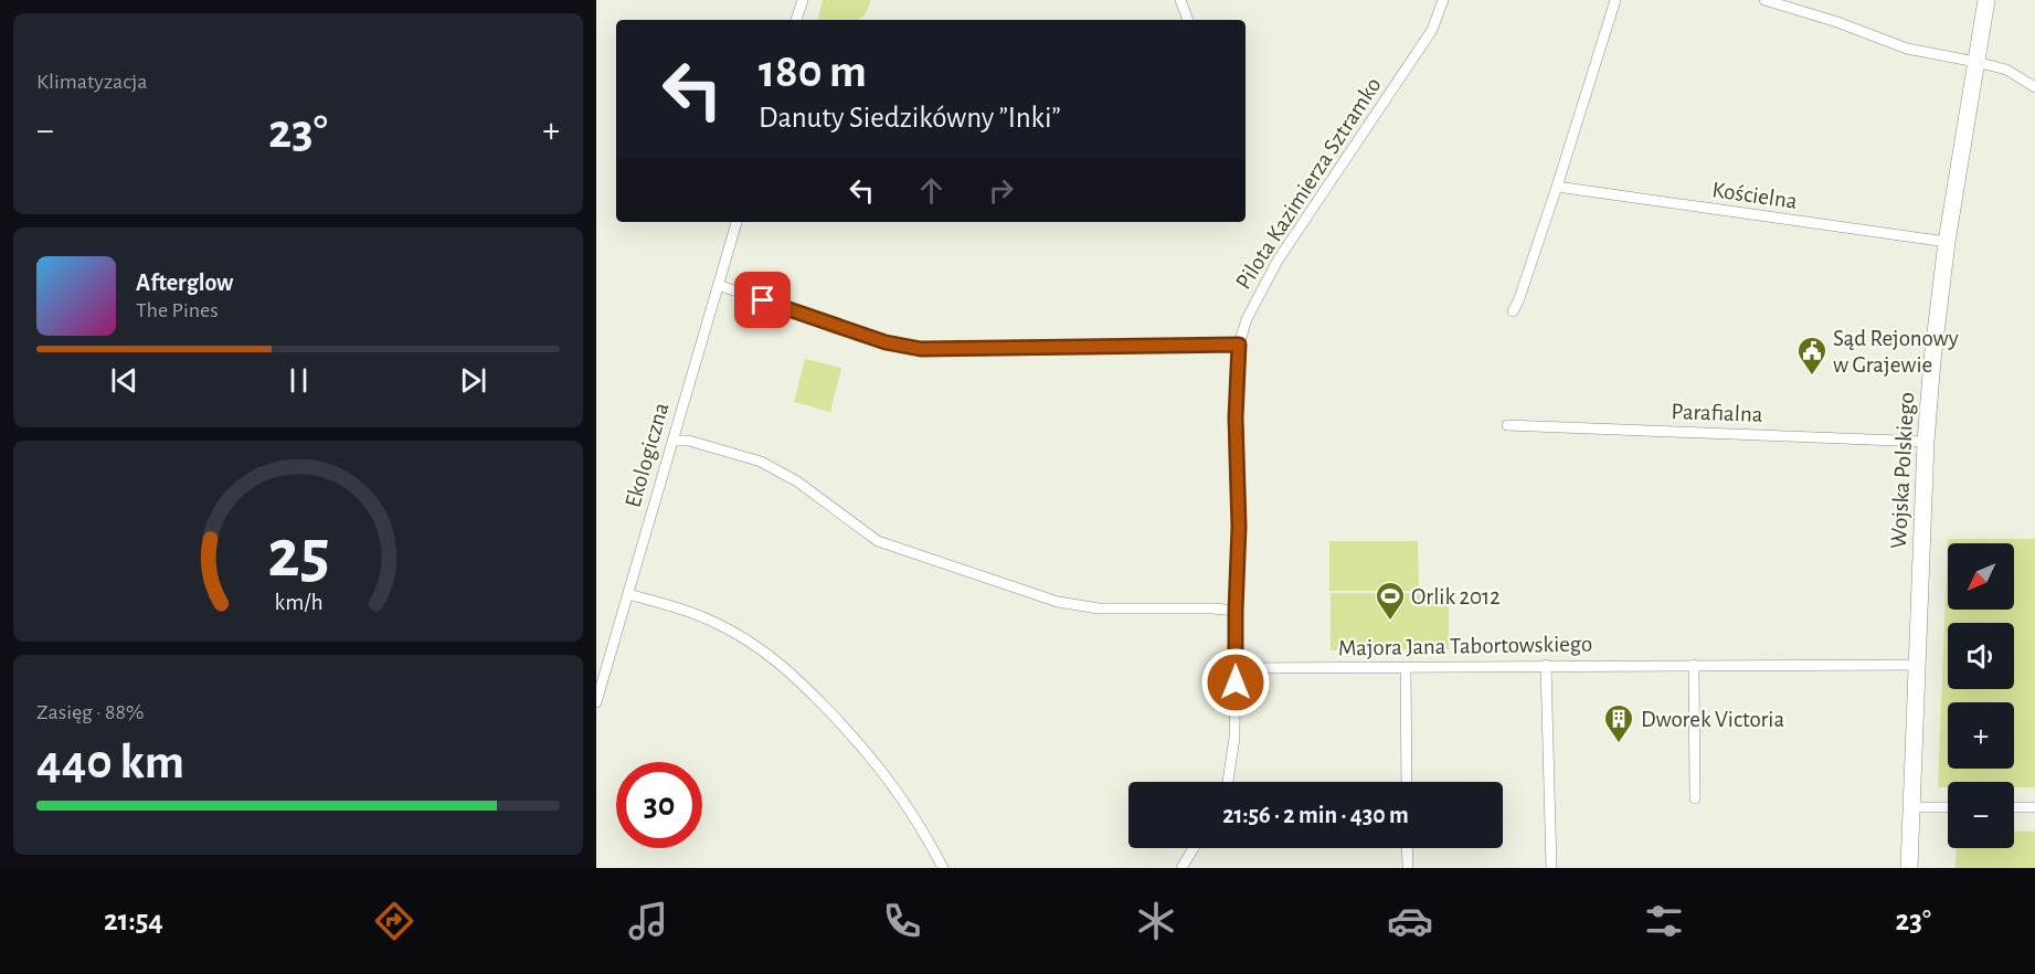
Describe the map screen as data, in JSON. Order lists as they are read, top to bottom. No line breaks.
{"streets":{"main road":["Wojska Polskiego"],"street":["Pilota Kazimierza Sztramko","Kościelna","Parafialna","Ekologiczna","Majora Jana Tabortowskiego"]},"crossings":[["Pilota Kazimierza Sztramko","Majora Jana Tabortowskiego"],["Kościelna","Wojska Polskiego"],["Parafialna","Wojska Polskiego"],["Wojska Polskiego","Majora Jana Tabortowskiego"]],"places":{"public building":["Sąd Rejonowy w Grajewie"],"sports":["Orlik 2012"],"building":["Dworek Victoria"]},"north":"bottom left","page":{"tile":["Klimatyzacja",["Zasięg · 88%","440 km"]],"turn":["180 m","Danuty Siedzikówny ”Inki”"],"heat":["−","23°","+"],"song":["Afterglow","The Pines"],"map_buttons":["+","−"],"limit":"30","trip":"21:56 · 2 min · 430 m","tabs":["21:54","23°"],"gauge":["25","km/h"]}}
